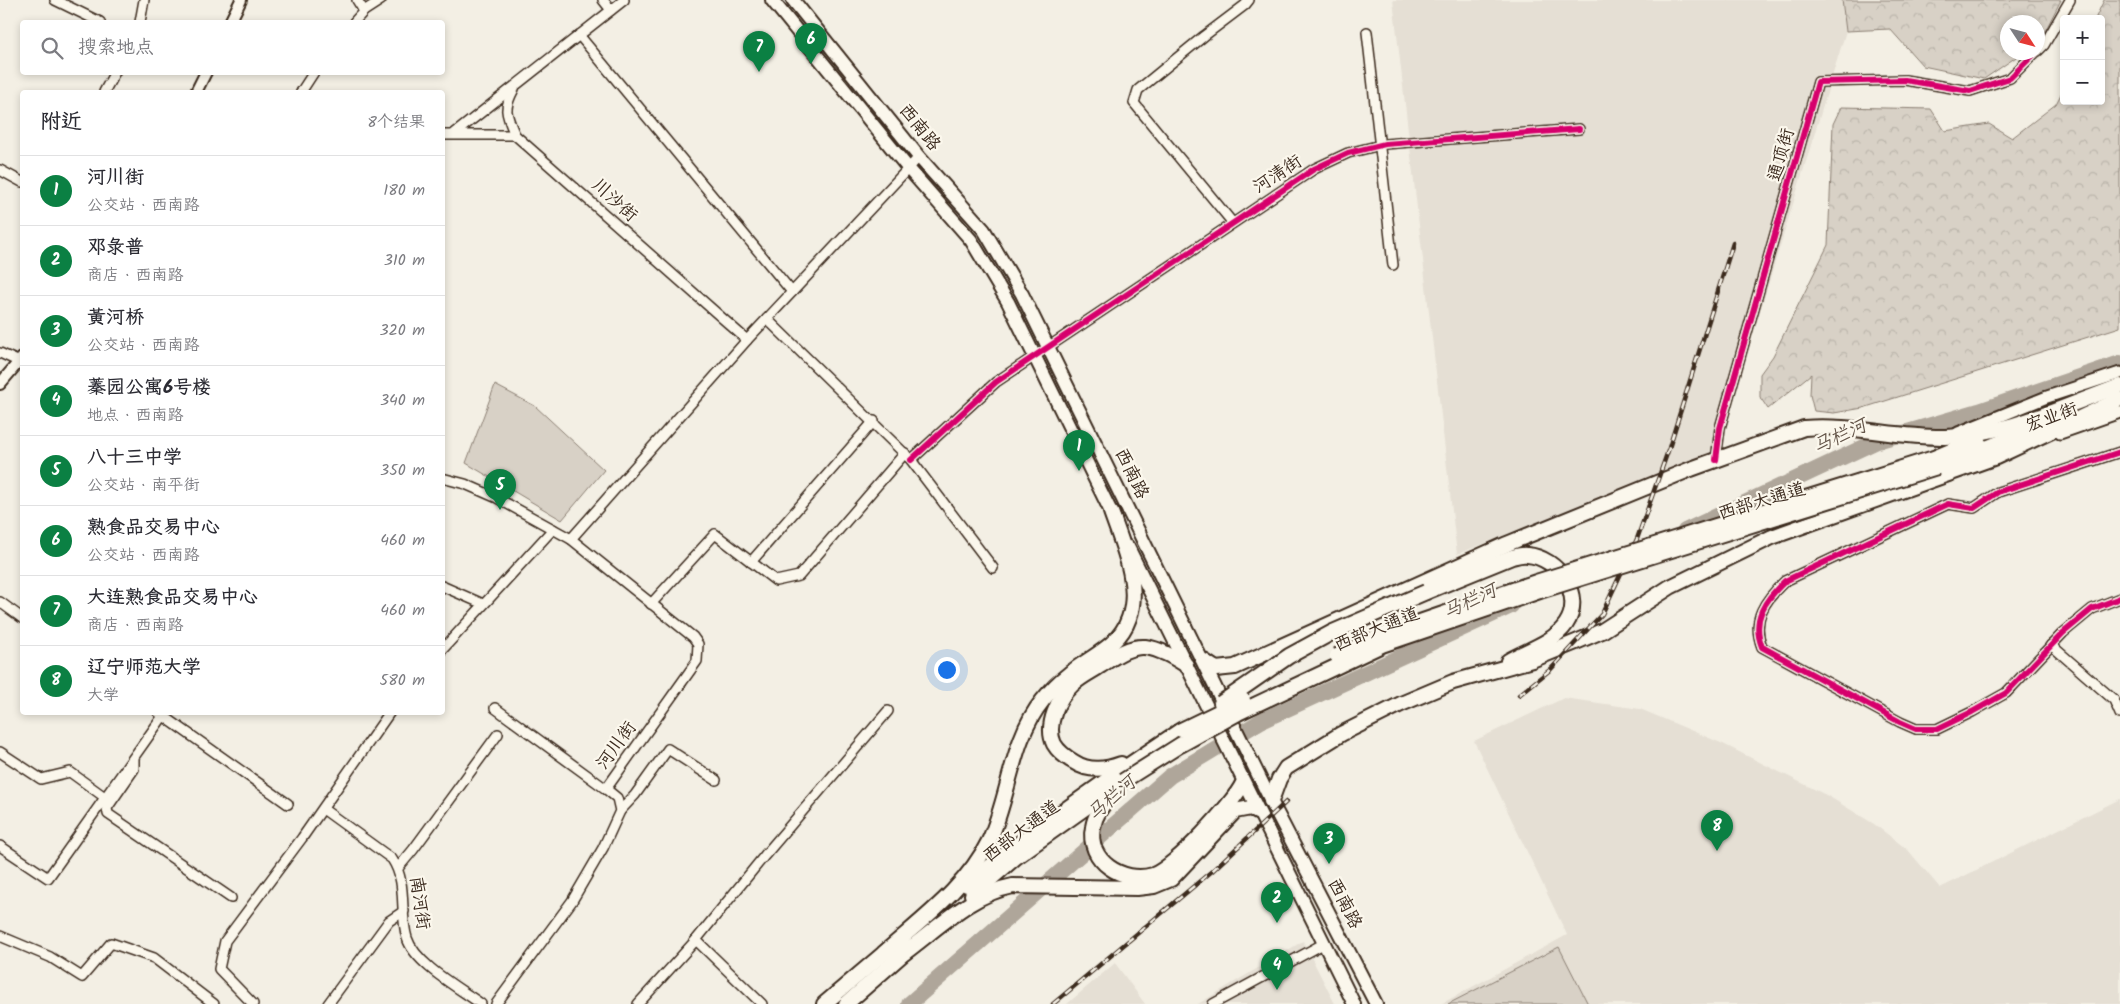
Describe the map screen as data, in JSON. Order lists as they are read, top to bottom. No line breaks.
{"streets":{"highway":["西部大通道"],"main road":["西南路","宏业街"],"street":["通顶街","河清街","川沙街","河川街","南河街"]},"crossings":[["西南路","河清街"],["河清街","河川街"]],"water":["马栏河"],"north":"bottom right","page":{"map_buttons":["+","−"],"search":"搜索地点","pins":["6","7","1","5","8","3","2","4"],"heading":["附近","8个结果"],"list":[{"mark":"1","name":"河川街","note":"公交站 · 西南路","value":"180 m"},{"mark":"2","name":"邓录普","note":"商店 · 西南路","value":"310 m"},{"mark":"3","name":"黄河桥","note":"公交站 · 西南路","value":"320 m"},{"mark":"4","name":"蓁园公寓6号楼","note":"地点 · 西南路","value":"340 m"},{"mark":"5","name":"八十三中学","note":"公交站 · 南平街","value":"350 m"},{"mark":"6","name":"熟食品交易中心","note":"公交站 · 西南路","value":"460 m"},{"mark":"7","name":"大连熟食品交易中心","note":"商店 · 西南路","value":"460 m"},{"mark":"8","name":"辽宁师范大学","note":"大学","value":"580 m"}]}}
